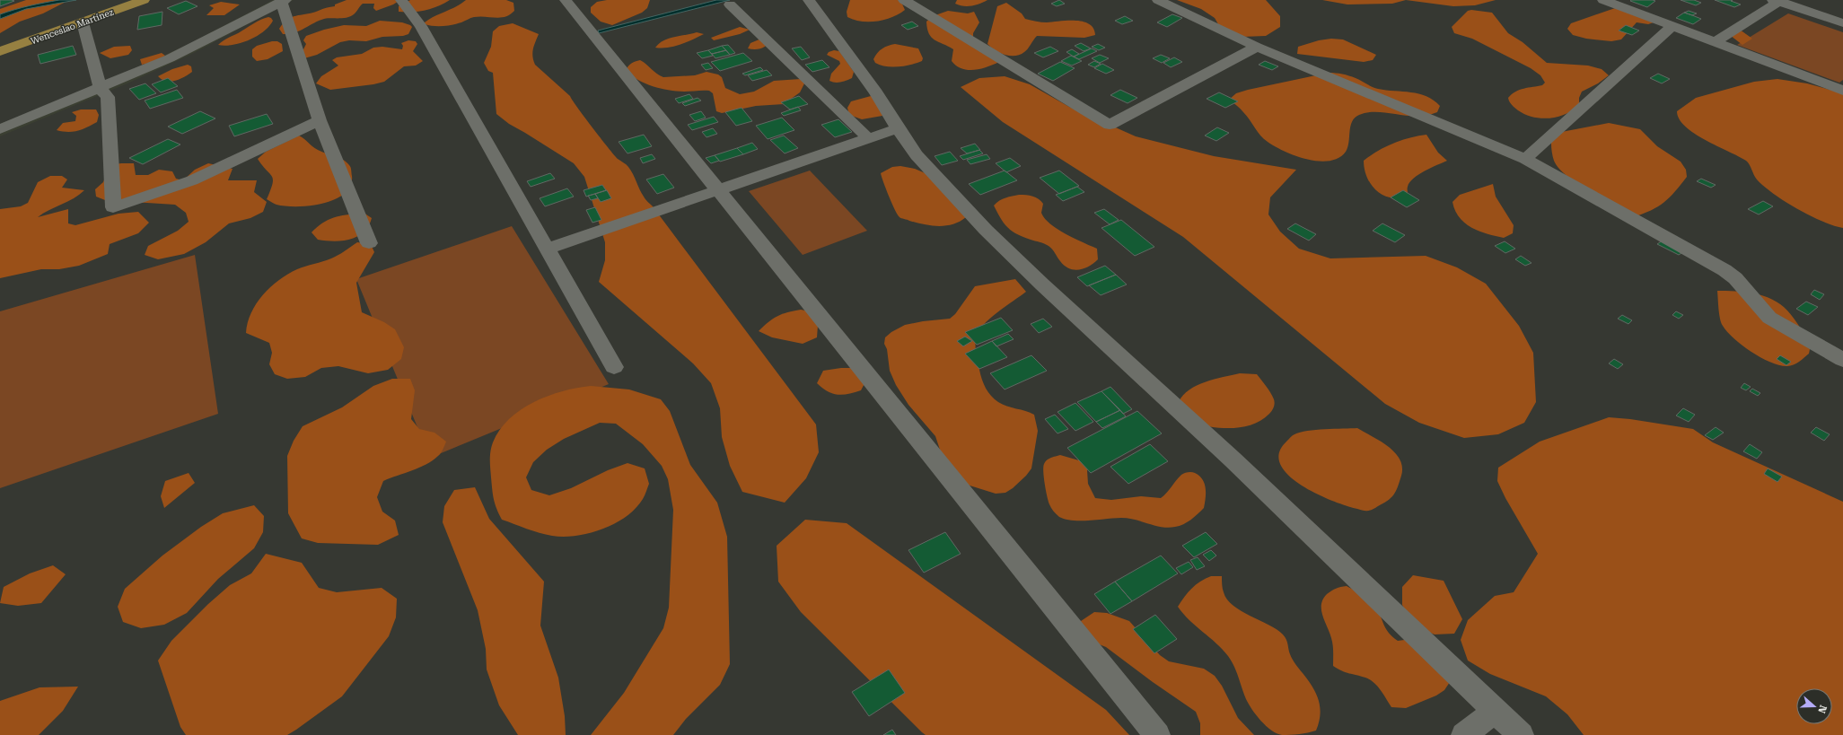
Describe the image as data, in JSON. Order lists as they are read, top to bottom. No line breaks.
{"streets":{"main road":["Wenceslao Martínez"]},"north":"right"}
